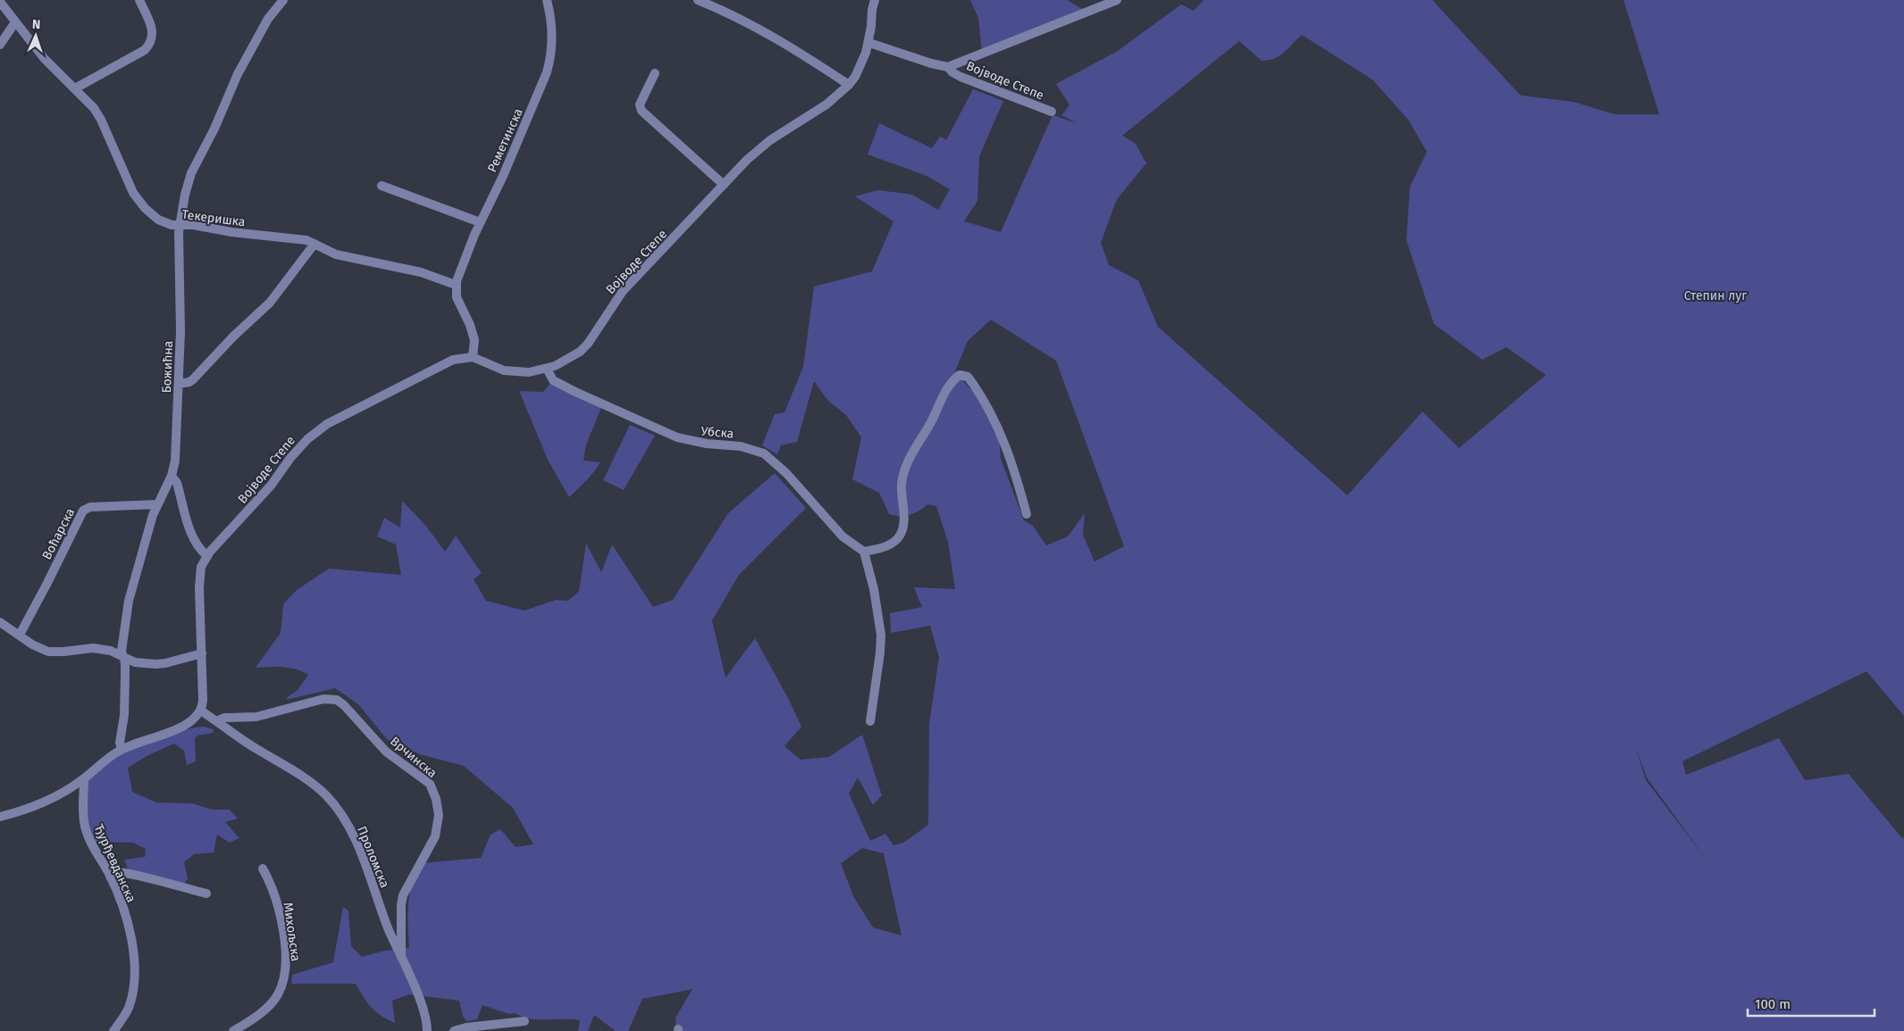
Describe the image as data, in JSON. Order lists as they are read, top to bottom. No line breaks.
{"streets":{"street":["Војводе Степе","Реметинска","Текеришка","Божићна","Убска","Воћарска","Врчинска","Проломска","Ђурђевданска","Михољска"]},"crossings":[["Војводе Степе","Убска"],["Реметинска","Текеришка"],["Текеришка","Божићна"],["Божићна","Воћарска"],["Врчинска","Проломска"]],"parks":["Степин луг"],"scale_bar":"100 m","north":"top"}
